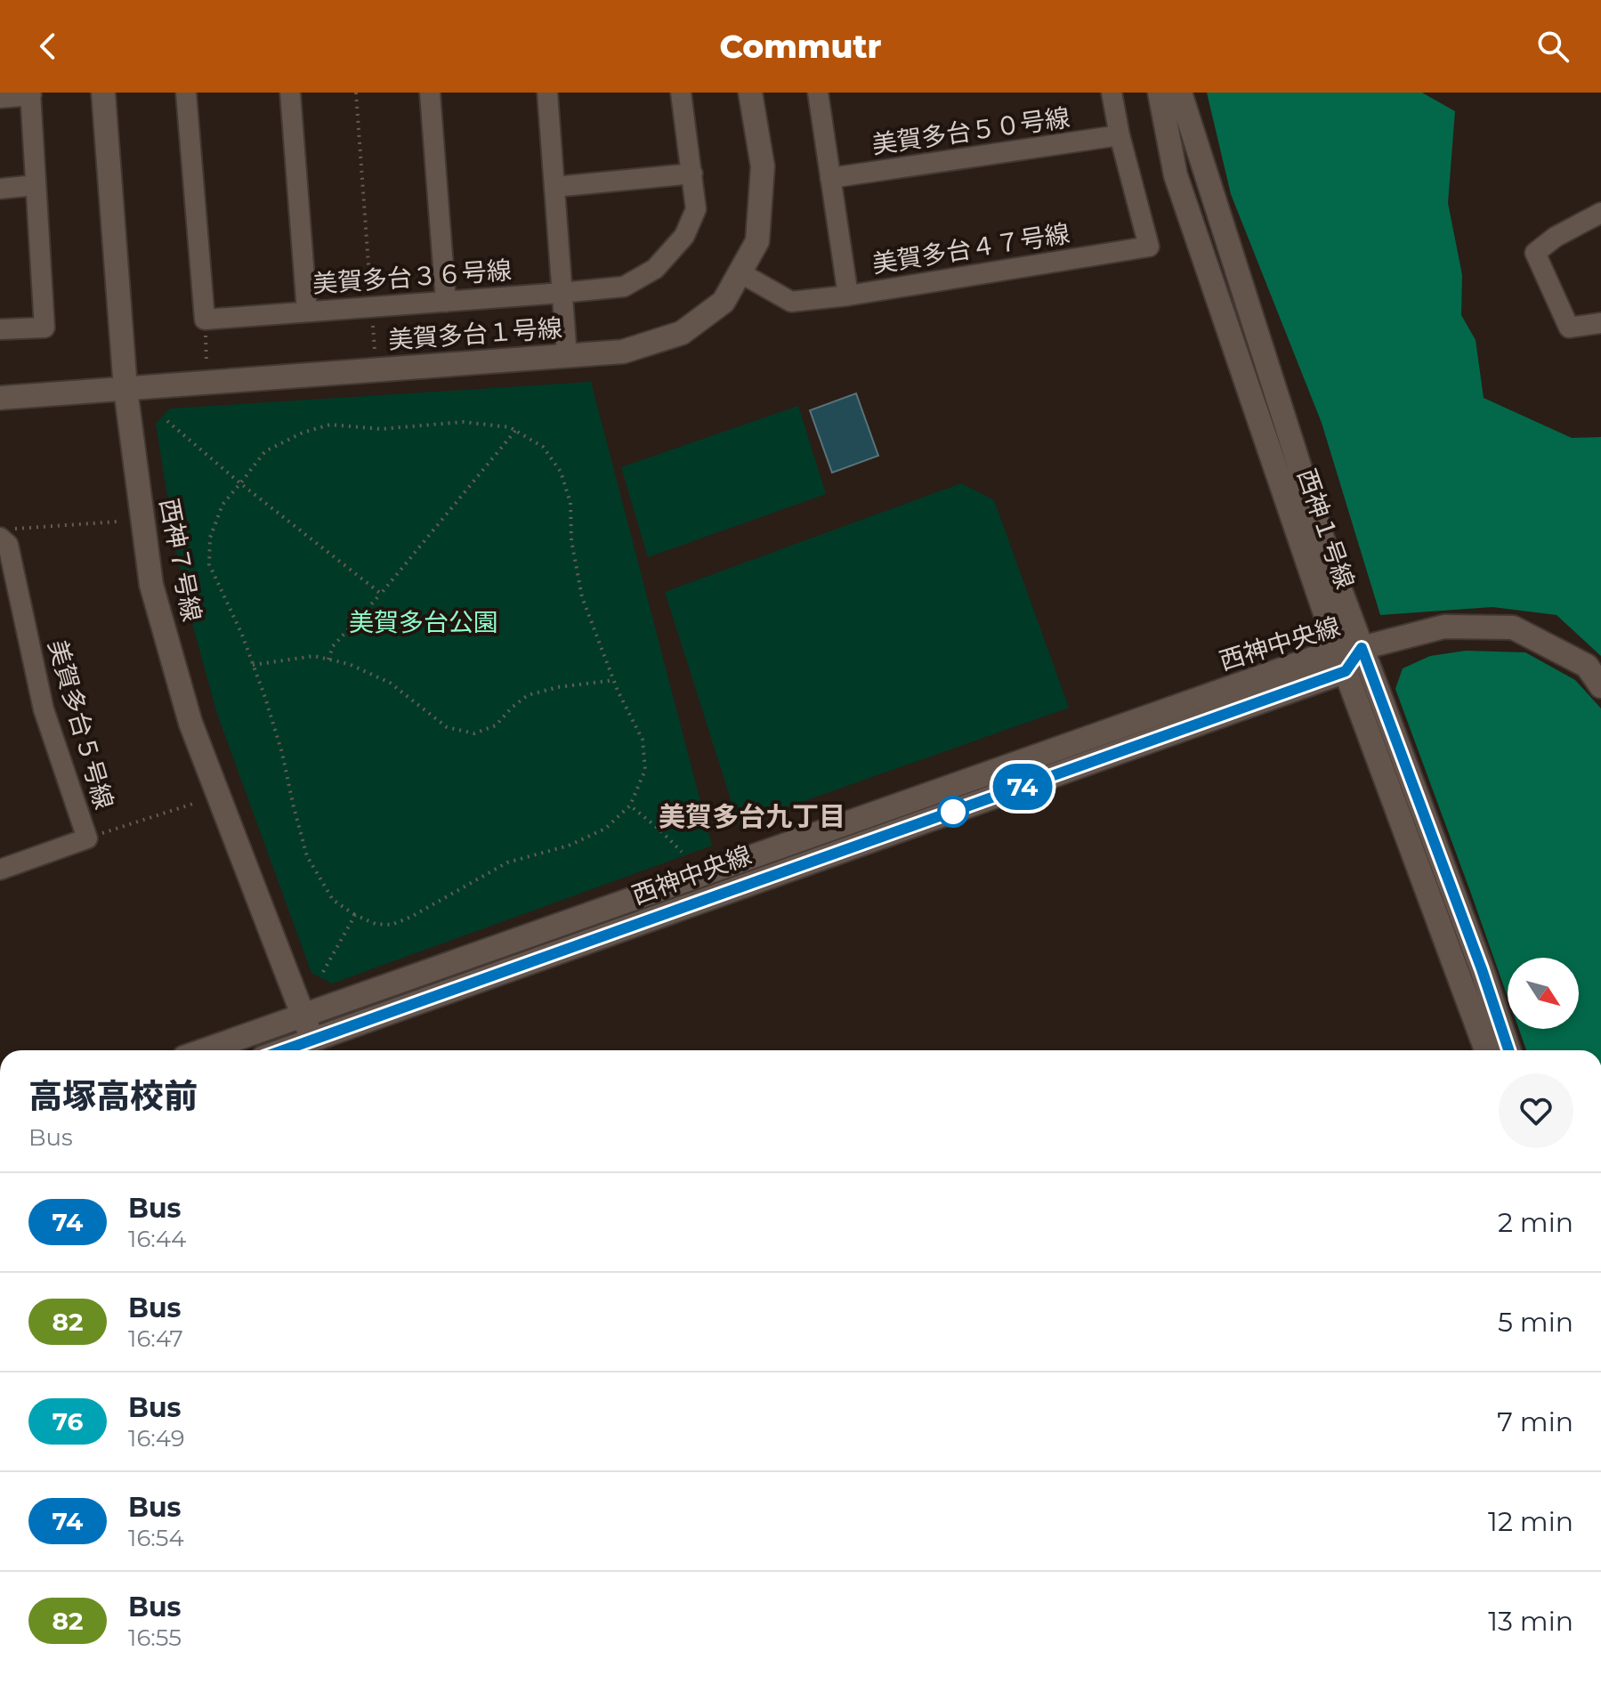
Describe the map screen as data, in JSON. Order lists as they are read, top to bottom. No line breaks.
{"streets":{"street":["美賀多台５０号線","美賀多台４７号線","美賀多台３６号線","美賀多台１号線","西神１号線","西神７号線","西神中央線","美賀多台５号線"]},"crossings":[["美賀多台５０号線","美賀多台４７号線"],["美賀多台１号線","西神７号線"],["西神１号線","西神中央線"],["西神７号線","西神中央線"]],"districts":["美賀多台九丁目"],"parks":["美賀多台公園"],"lines":["bus line 74"],"north":"bottom right","page":{"header":"Commutr","on_map":"74","heading":["高塚高校前","Bus"],"list":[{"mark":"74","name":"Bus","note":"16:44","value":"2 min"},{"mark":"82","name":"Bus","note":"16:47","value":"5 min"},{"mark":"76","name":"Bus","note":"16:49","value":"7 min"},{"mark":"74","name":"Bus","note":"16:54","value":"12 min"},{"mark":"82","name":"Bus","note":"16:55","value":"13 min"}]}}
